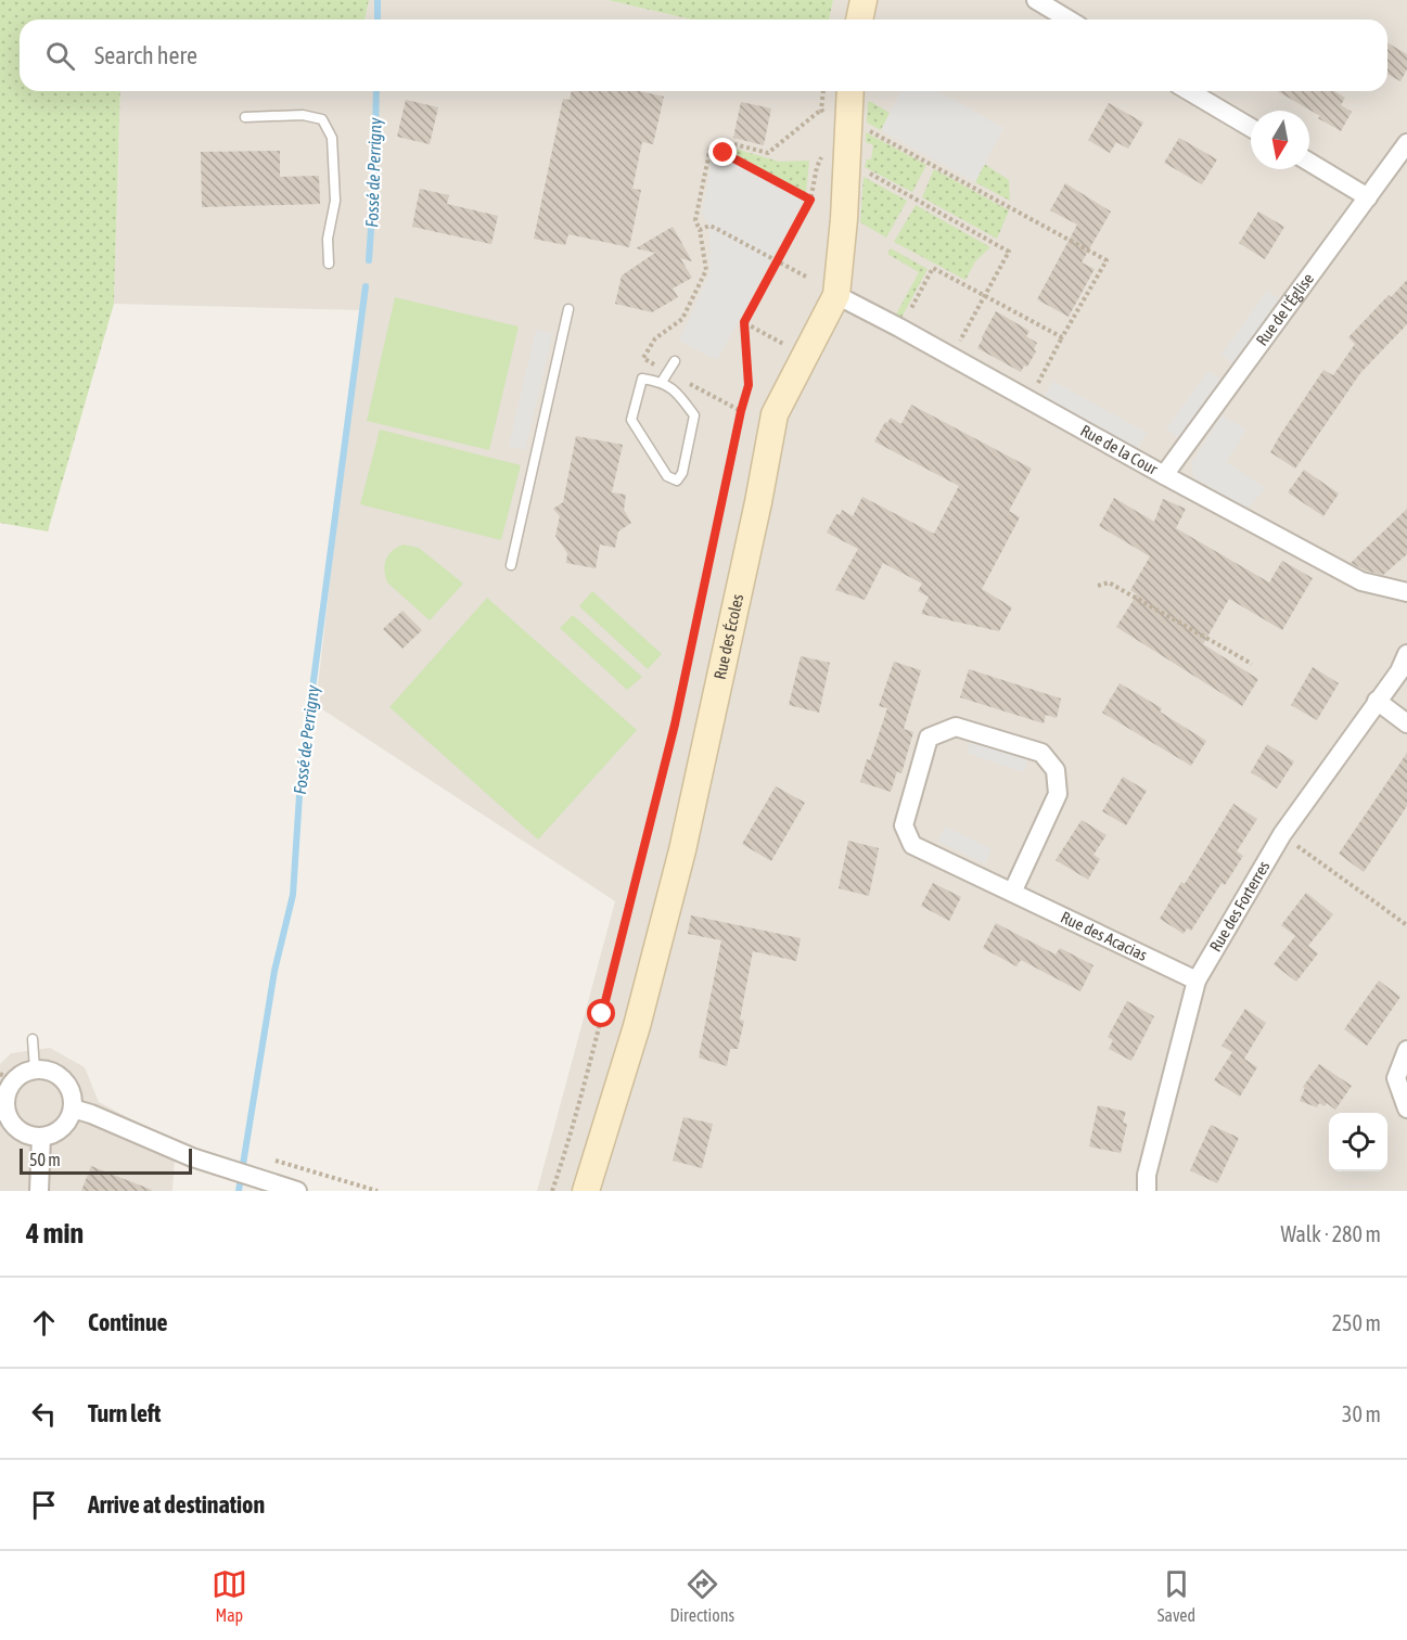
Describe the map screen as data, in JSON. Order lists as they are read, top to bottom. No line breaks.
{"streets":{"main road":["Rue des Écoles"],"street":["Rue de l'Église","Rue de la Cour","Rue des Forterres","Rue des Acacias"]},"crossings":[["Rue de l'Église","Rue de la Cour"],["Rue de la Cour","Rue des Écoles"],["Rue des Forterres","Rue des Acacias"]],"water":["Fossé de Perrigny"],"scale_bar":"50 m","north":"bottom","page":{"search":"Search here","scale":"50 m","heading":["4 min","Walk · 280 m"],"list":[["Continue","250 m"],["Turn left","30 m"],"Arrive at destination"],"nav":["Map","Directions","Saved"]}}
